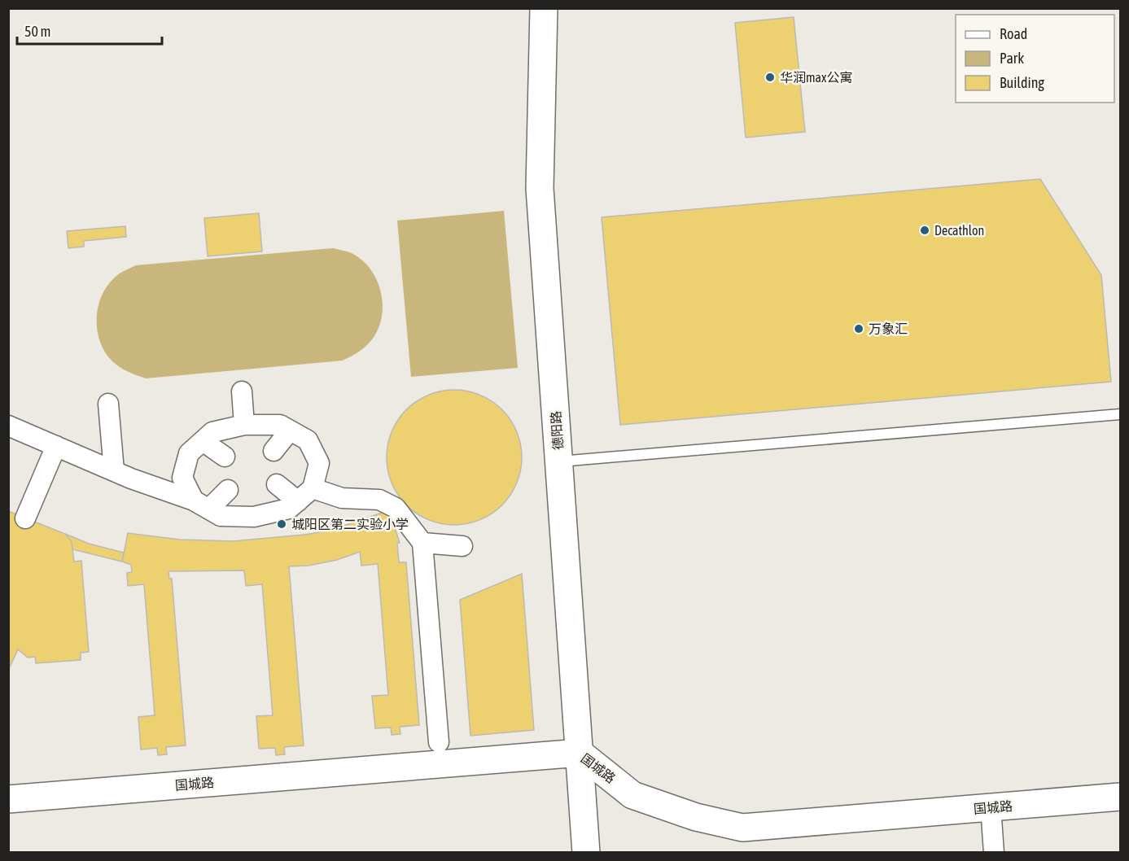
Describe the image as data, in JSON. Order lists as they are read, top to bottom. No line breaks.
{"streets":{"street":["德阳路","国城路"]},"crossings":[["德阳路","国城路"]],"places":["华润max公寓","Decathlon","万象汇","城阳区第二实验小学"],"legend":["Road","Park","Building"],"scale_bar":"50 m"}
